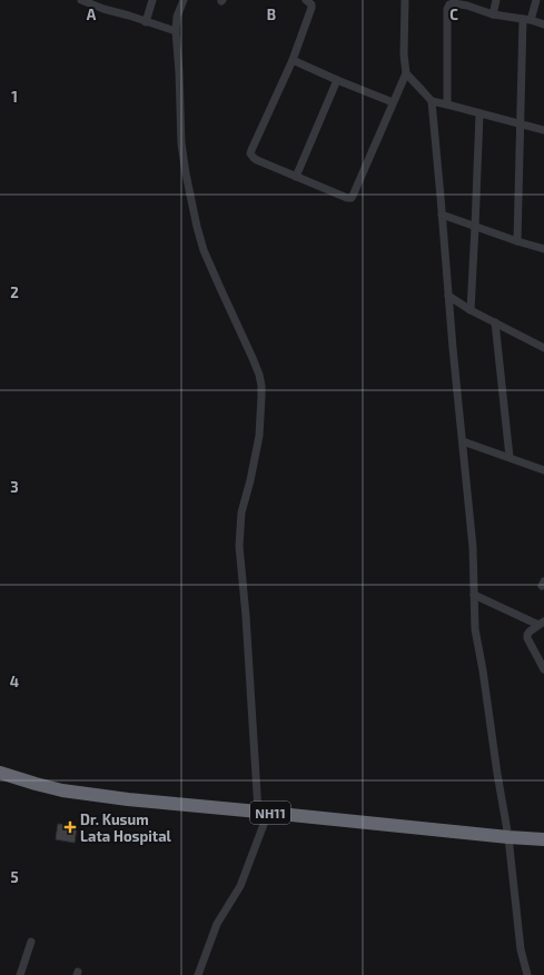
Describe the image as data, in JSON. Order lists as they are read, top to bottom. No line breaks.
{"streets":{"highway":["NH11"]},"places":{"health":["Dr. Kusum Lata Hospital"]},"grid":{"columns":["A","B","C"],"rows":["1","2","3","4","5"]}}
